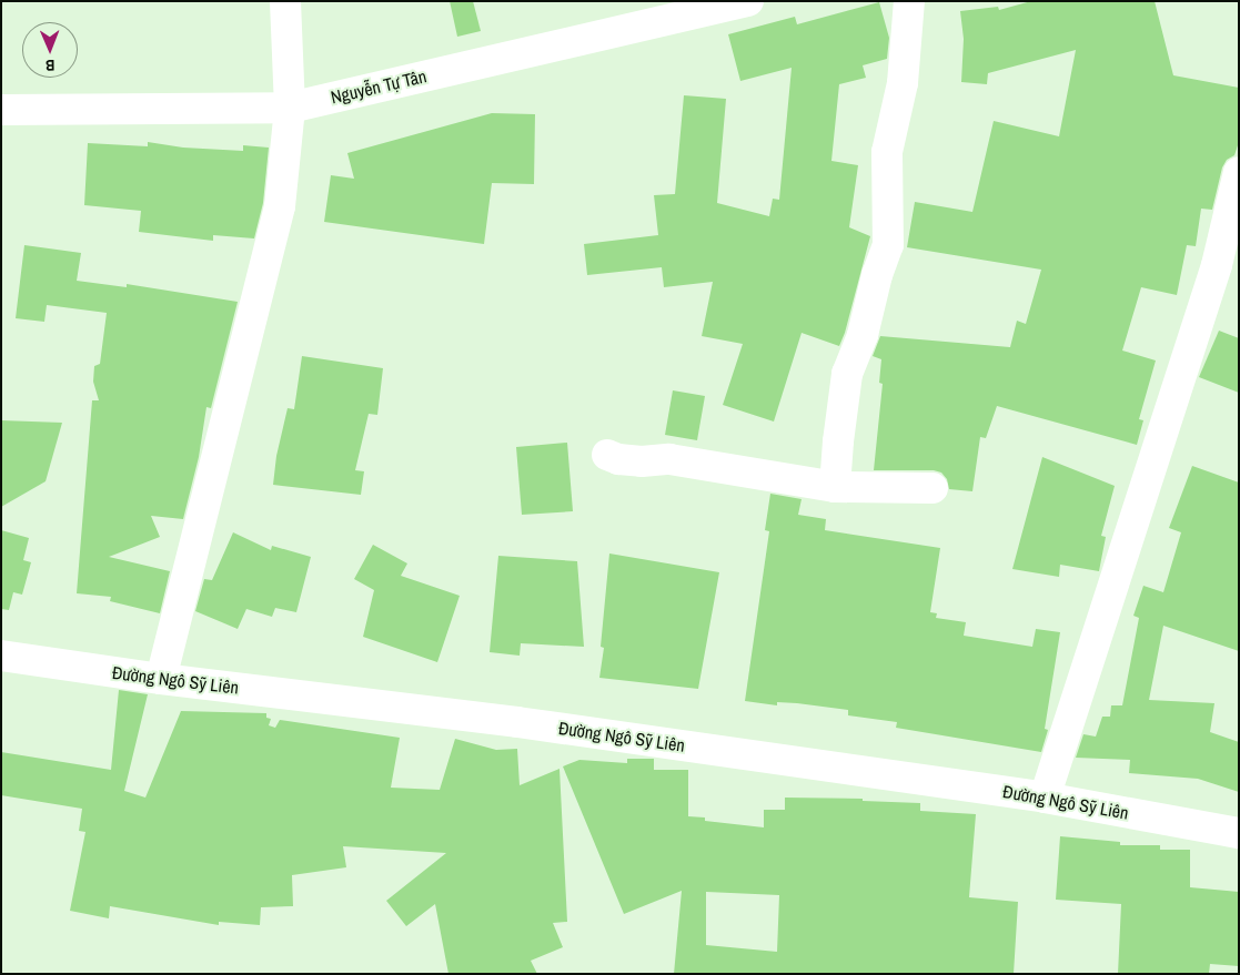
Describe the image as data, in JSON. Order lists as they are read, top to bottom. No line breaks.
{"streets":{"street":["Nguyễn Tự Tân","Đường Ngô Sỹ Liên"]},"north":"bottom"}
